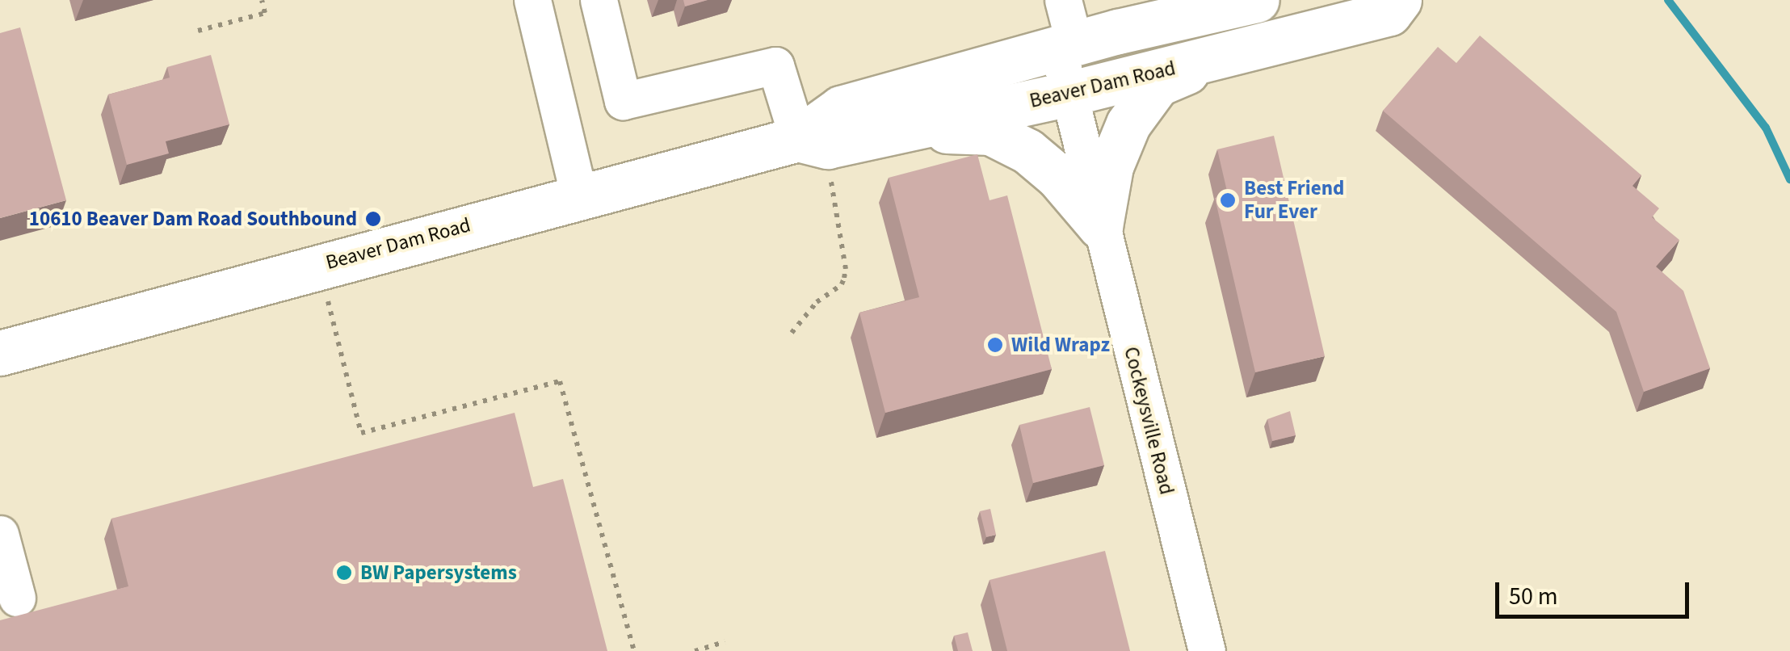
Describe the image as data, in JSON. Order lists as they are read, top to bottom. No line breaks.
{"streets":{"main road":["Beaver Dam Road"],"street":["Cockeysville Road"]},"crossings":[["Beaver Dam Road","Cockeysville Road"]],"places":["Best Friend Fur Ever","10610 Beaver Dam Road Southbound","Wild Wrapz","BW Papersystems"],"scale_bar":"50 m"}
